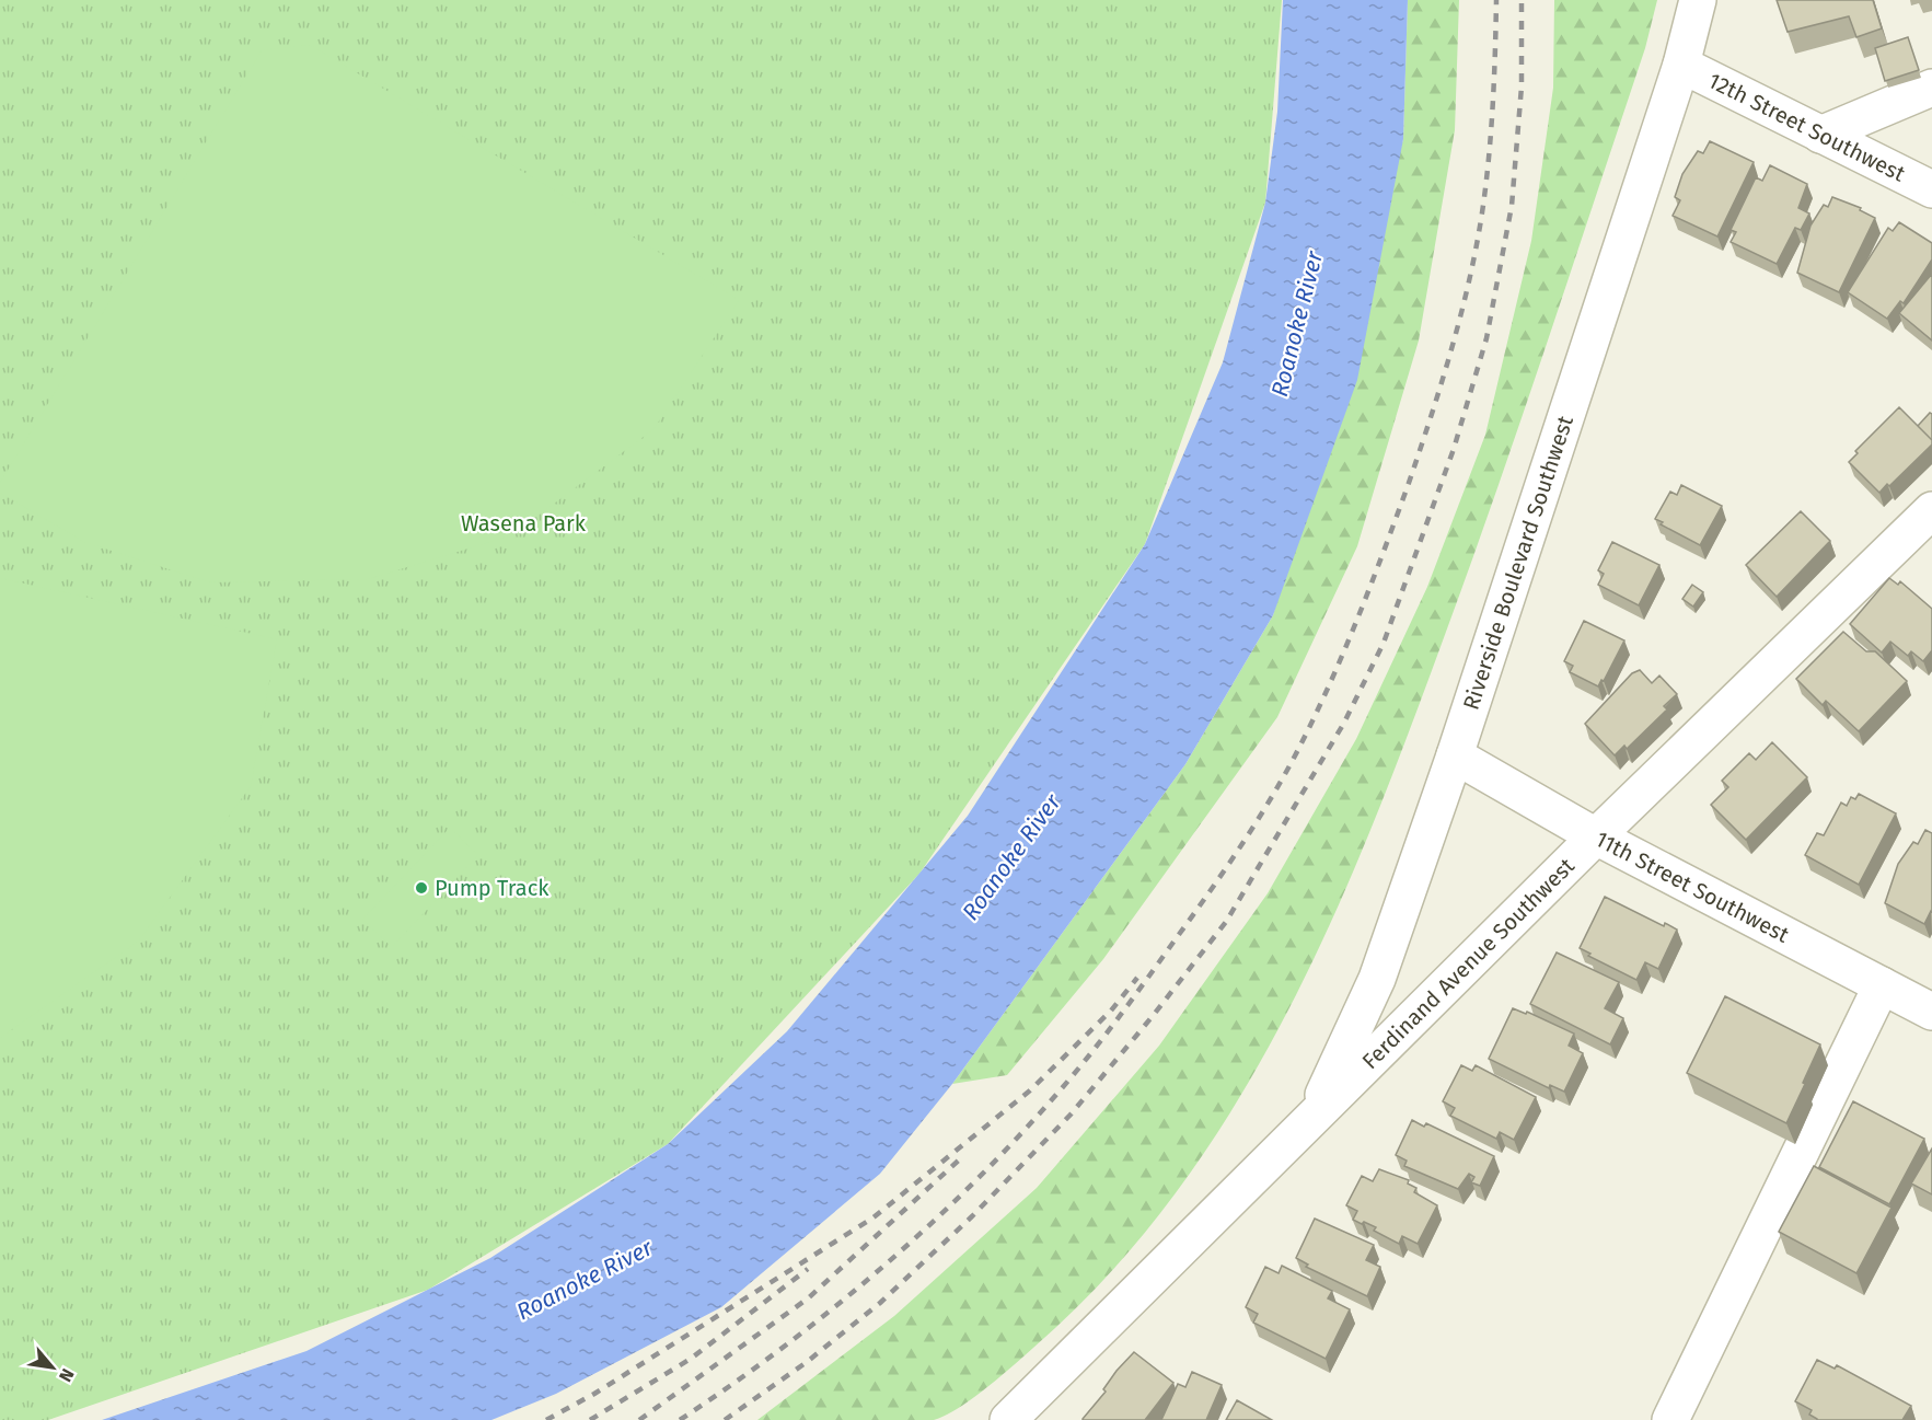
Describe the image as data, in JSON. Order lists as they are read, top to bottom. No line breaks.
{"streets":{"street":["12th Street Southwest","Riverside Boulevard Southwest","11th Street Southwest","Ferdinand Avenue Southwest"]},"crossings":[["12th Street Southwest","Riverside Boulevard Southwest"],["Riverside Boulevard Southwest","11th Street Southwest"],["Riverside Boulevard Southwest","Ferdinand Avenue Southwest"],["11th Street Southwest","Ferdinand Avenue Southwest"]],"water":["Roanoke River"],"parks":["Wasena Park"],"places":["Pump Track"],"north":"bottom right"}
